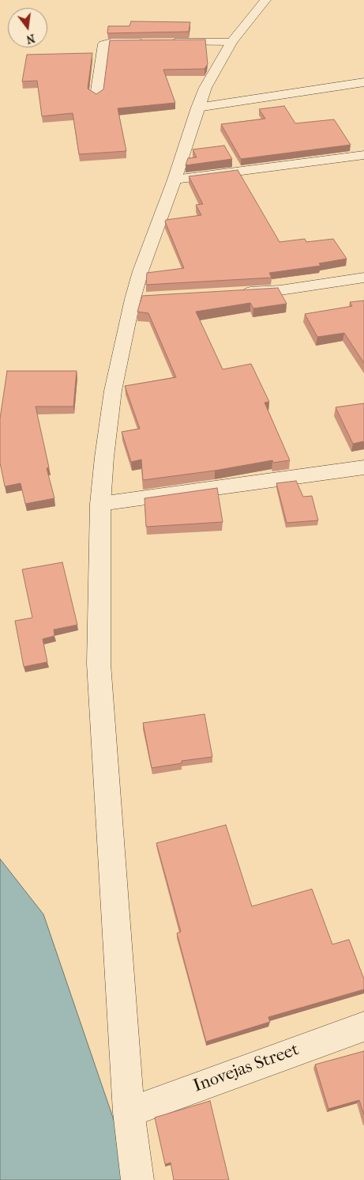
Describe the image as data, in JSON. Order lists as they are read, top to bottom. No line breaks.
{"streets":{"street":["Inovejas Street"]},"north":"bottom"}
